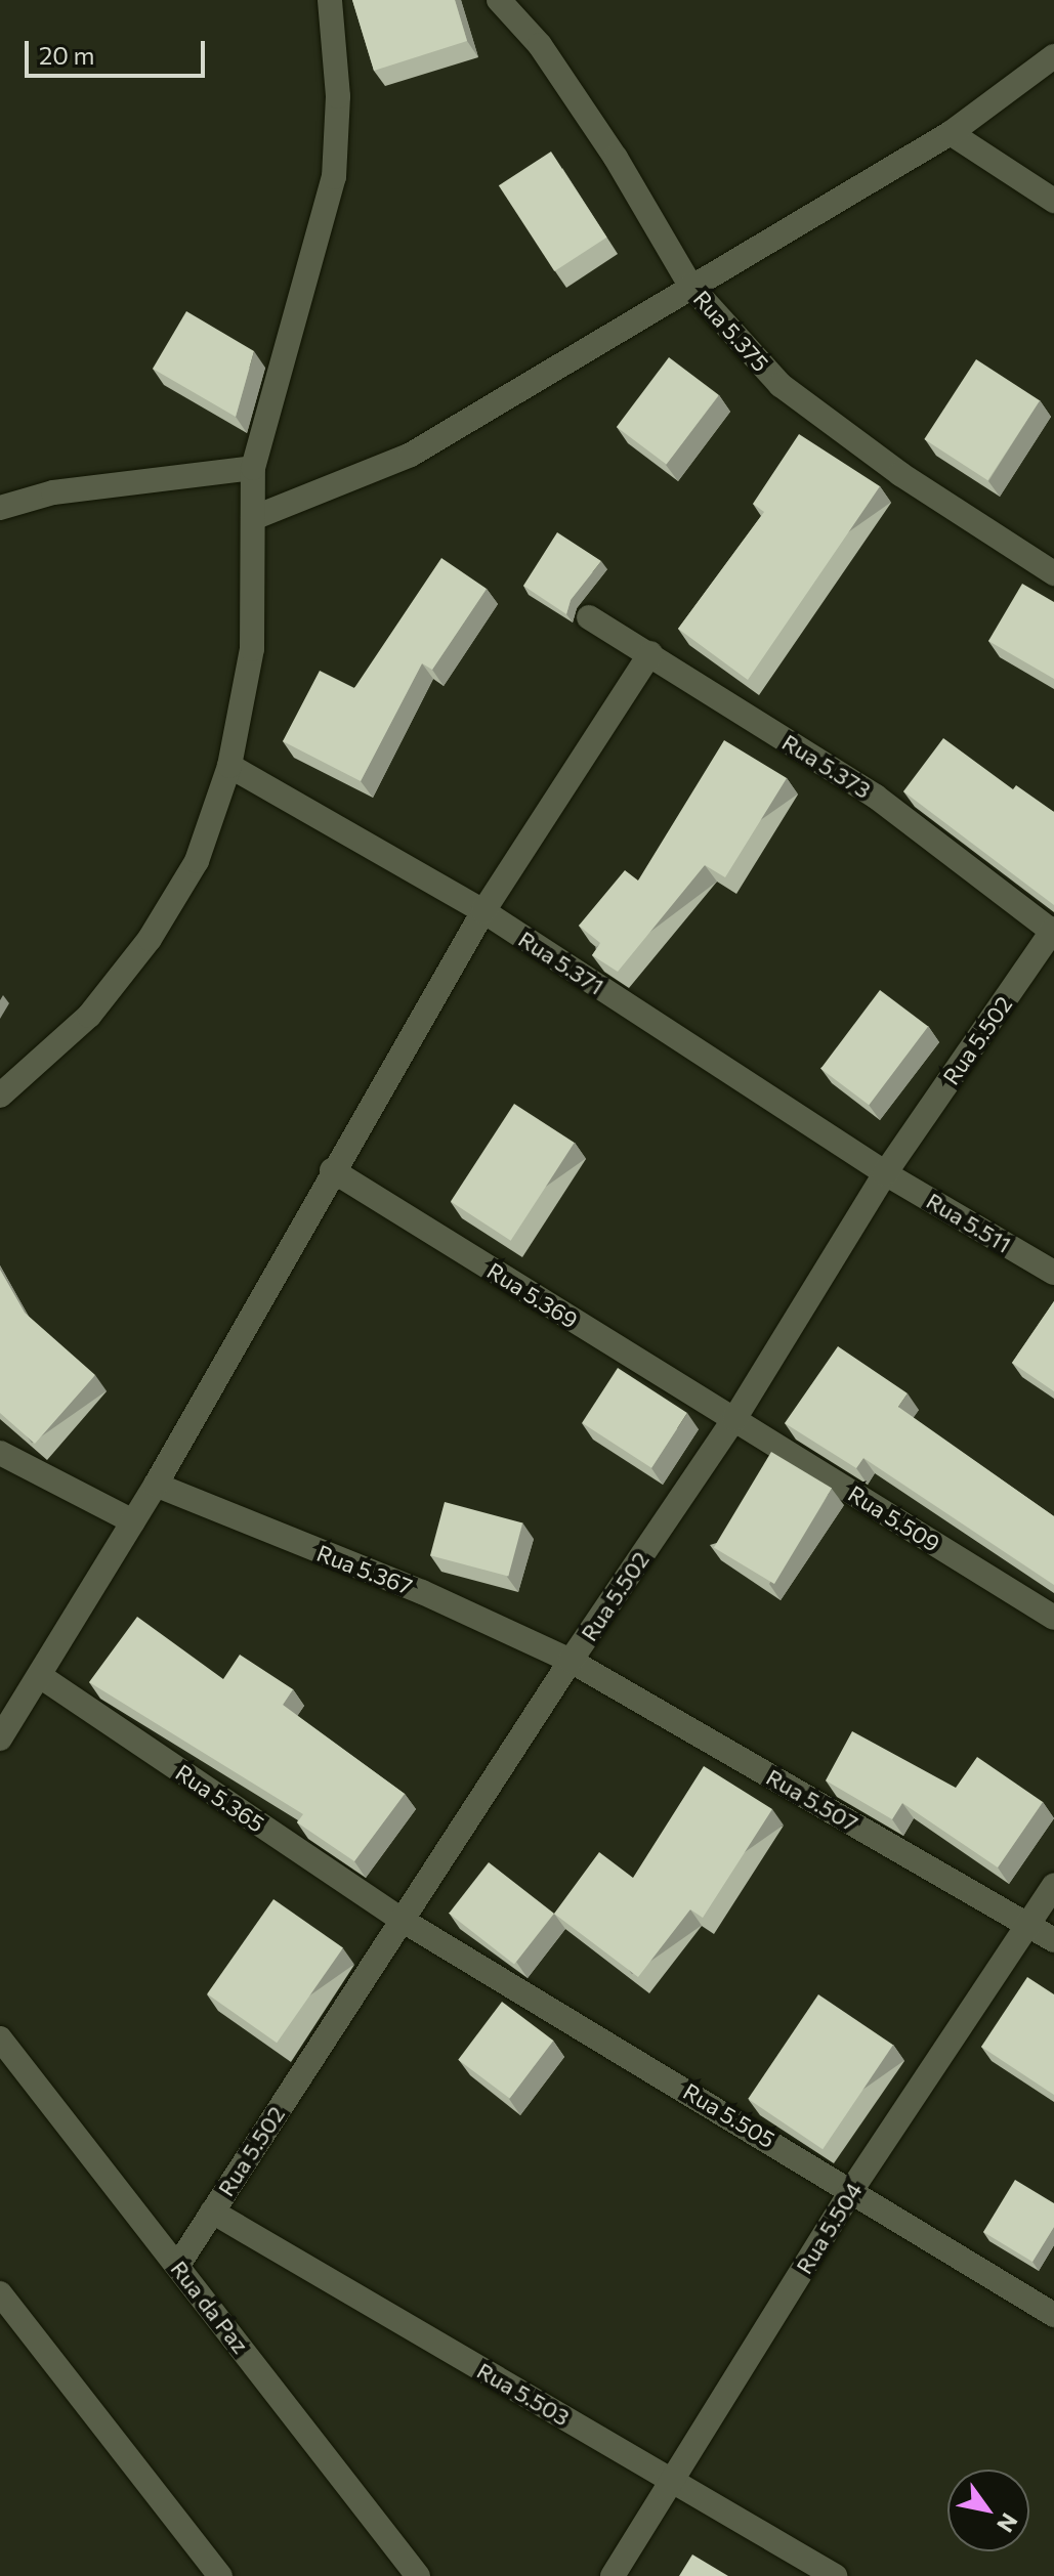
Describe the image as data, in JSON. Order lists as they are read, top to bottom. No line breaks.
{"streets":{"street":["Rua 5.375","Rua 5.373","Rua 5.371","Rua 5.502","Rua 5.511","Rua 5.369","Rua 5.509","Rua 5.367","Rua 5.365","Rua 5.507","Rua 5.505","Rua 5.504","Rua da Paz","Rua 5.503"]},"crossings":[["Rua 5.373","Rua 5.502"],["Rua 5.371","Rua 5.502"],["Rua 5.371","Rua 5.511"],["Rua 5.502","Rua 5.511"],["Rua 5.502","Rua 5.369"],["Rua 5.502","Rua 5.509"],["Rua 5.502","Rua 5.367"],["Rua 5.502","Rua 5.365"],["Rua 5.502","Rua 5.507"],["Rua 5.502","Rua 5.505"],["Rua 5.502","Rua da Paz"],["Rua 5.502","Rua 5.503"],["Rua 5.369","Rua 5.509"],["Rua 5.367","Rua 5.507"],["Rua 5.365","Rua 5.505"],["Rua 5.507","Rua 5.504"],["Rua 5.505","Rua 5.504"],["Rua 5.504","Rua 5.503"]],"scale_bar":"20 m","north":"bottom right"}
